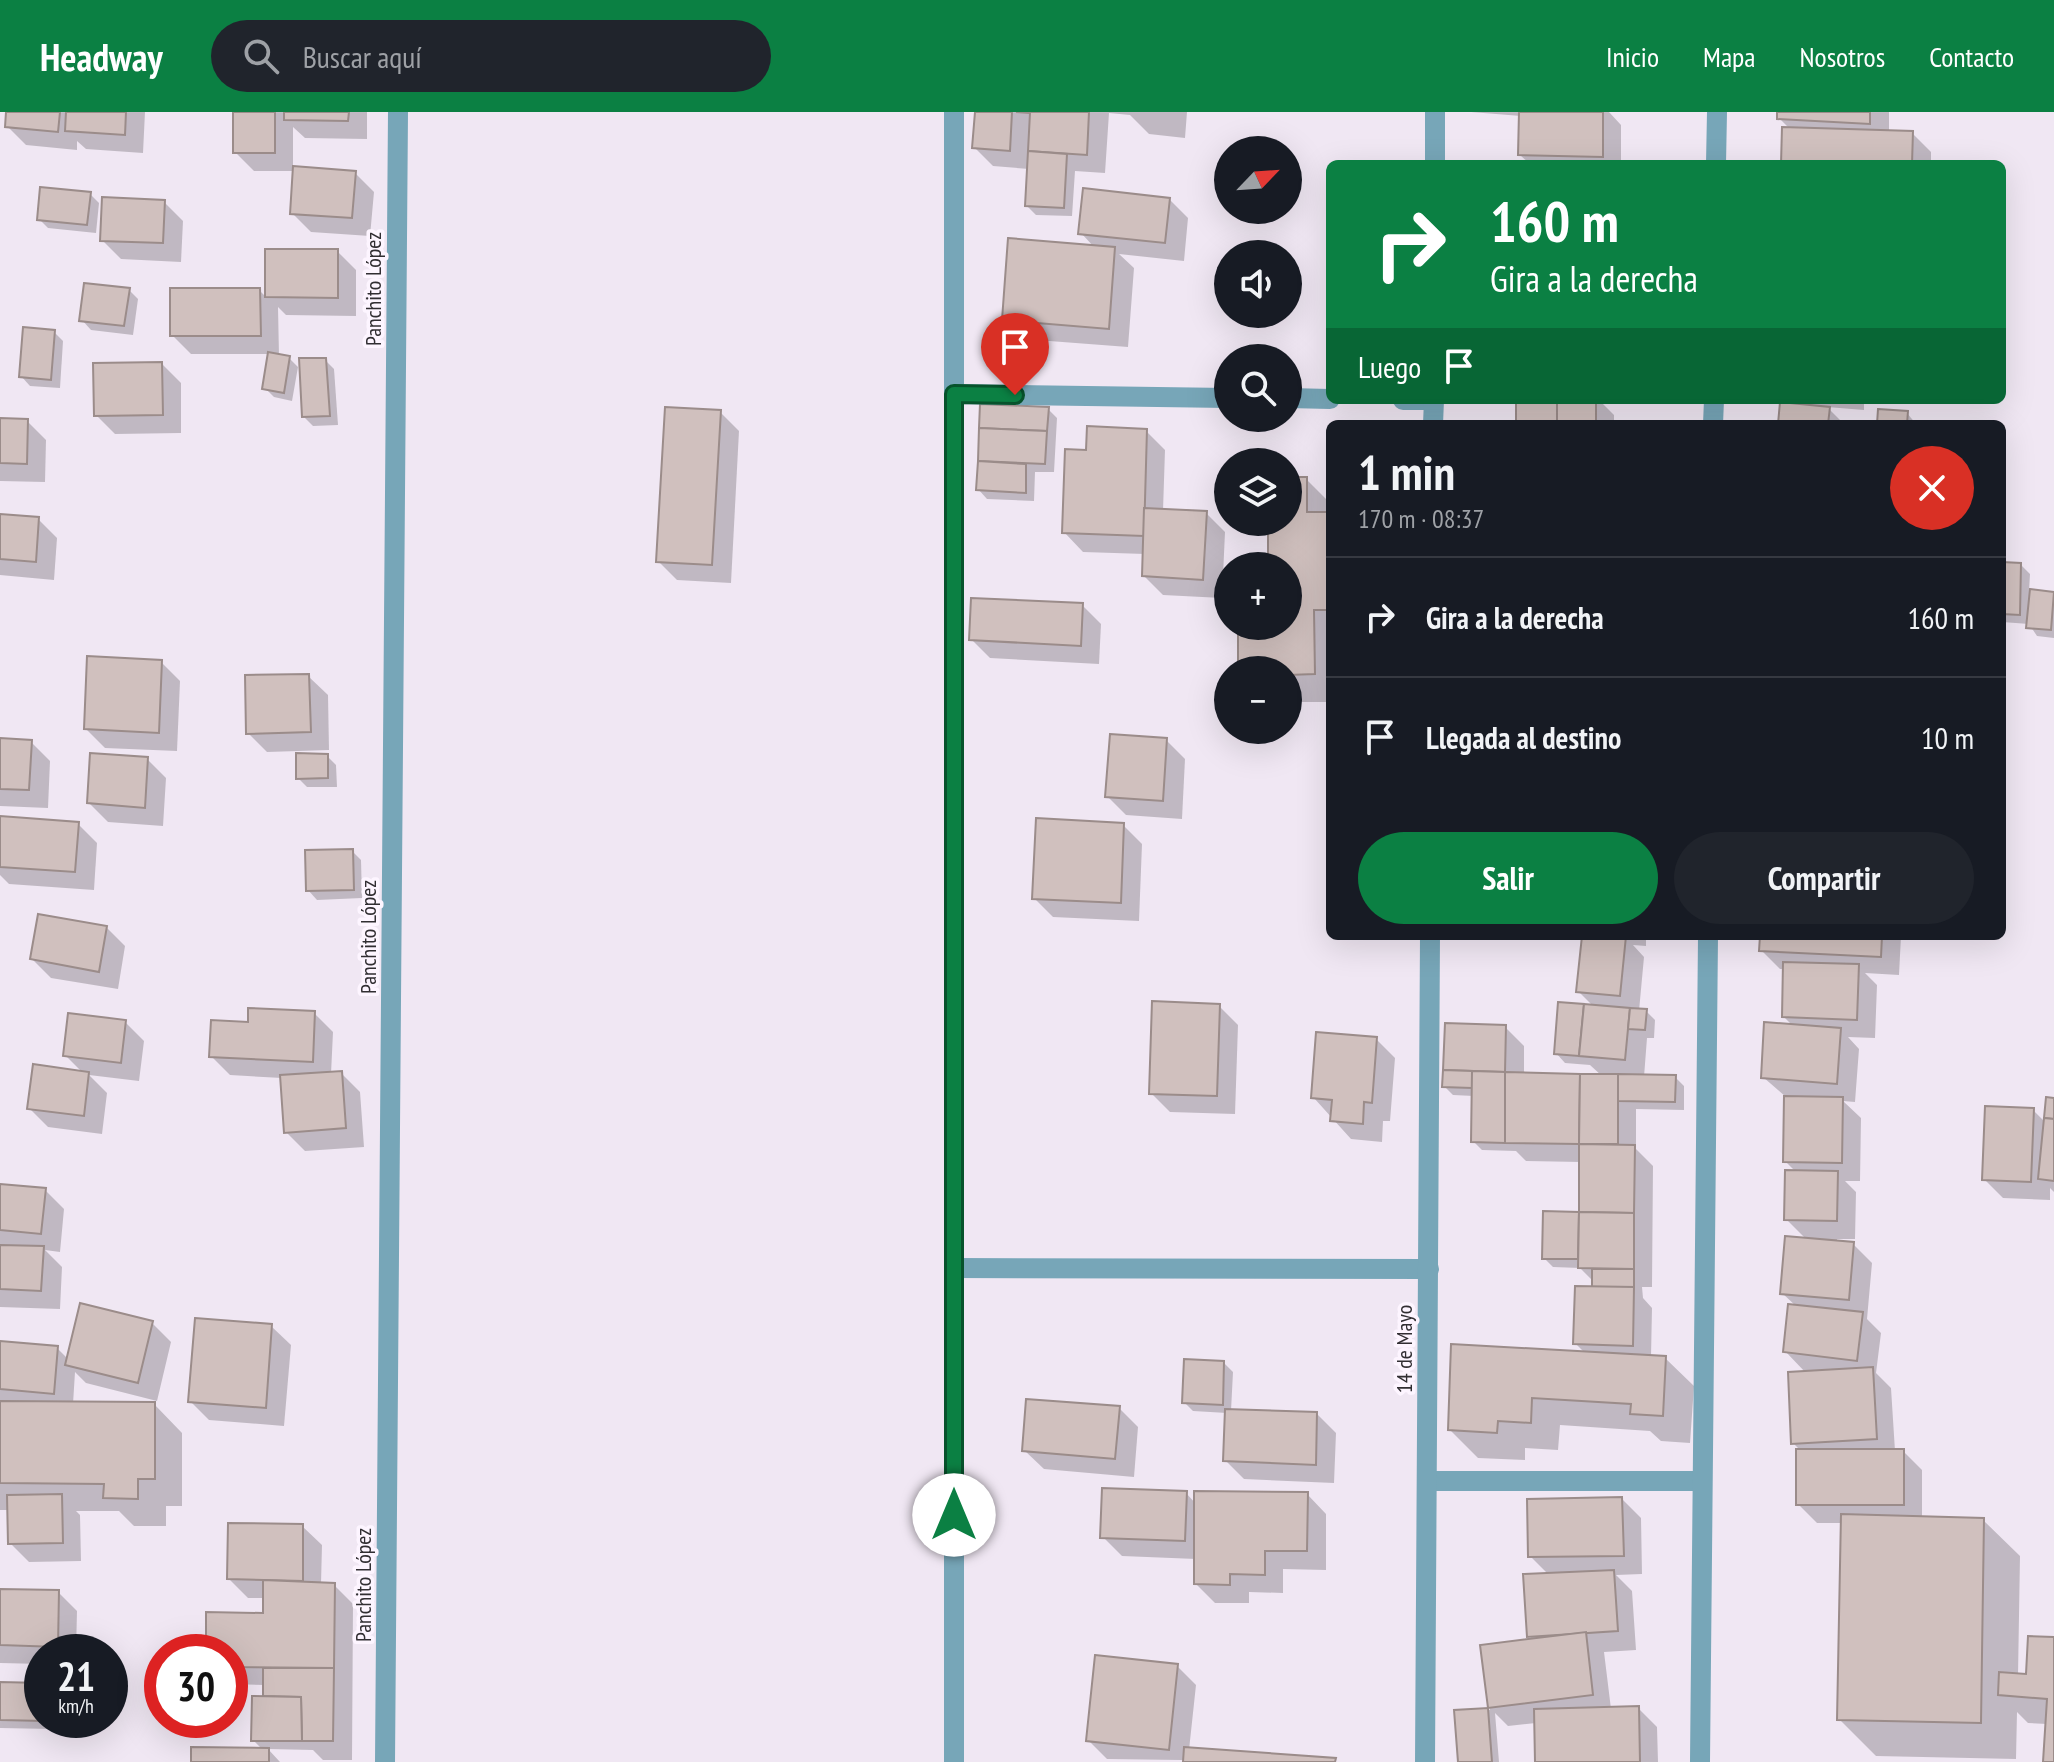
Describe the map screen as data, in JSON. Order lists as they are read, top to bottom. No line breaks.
{"streets":{"street":["Panchito López","14 de Mayo"]},"north":"top right","page":{"header":"Headway","search":"Buscar aquí","nav":["Inicio","Mapa","Nosotros","Contacto"],"map_buttons":["+","−"],"turn":["160 m","Gira a la derecha"],"then":"Luego","heading":["1 min","170 m · 08:37"],"list":[{"name":"Gira a la derecha","value":"160 m"},{"name":"Llegada al destino","value":"10 m"}],"buttons":["Salir","Compartir"],"speed":"21 km/h","limit":"30"}}
